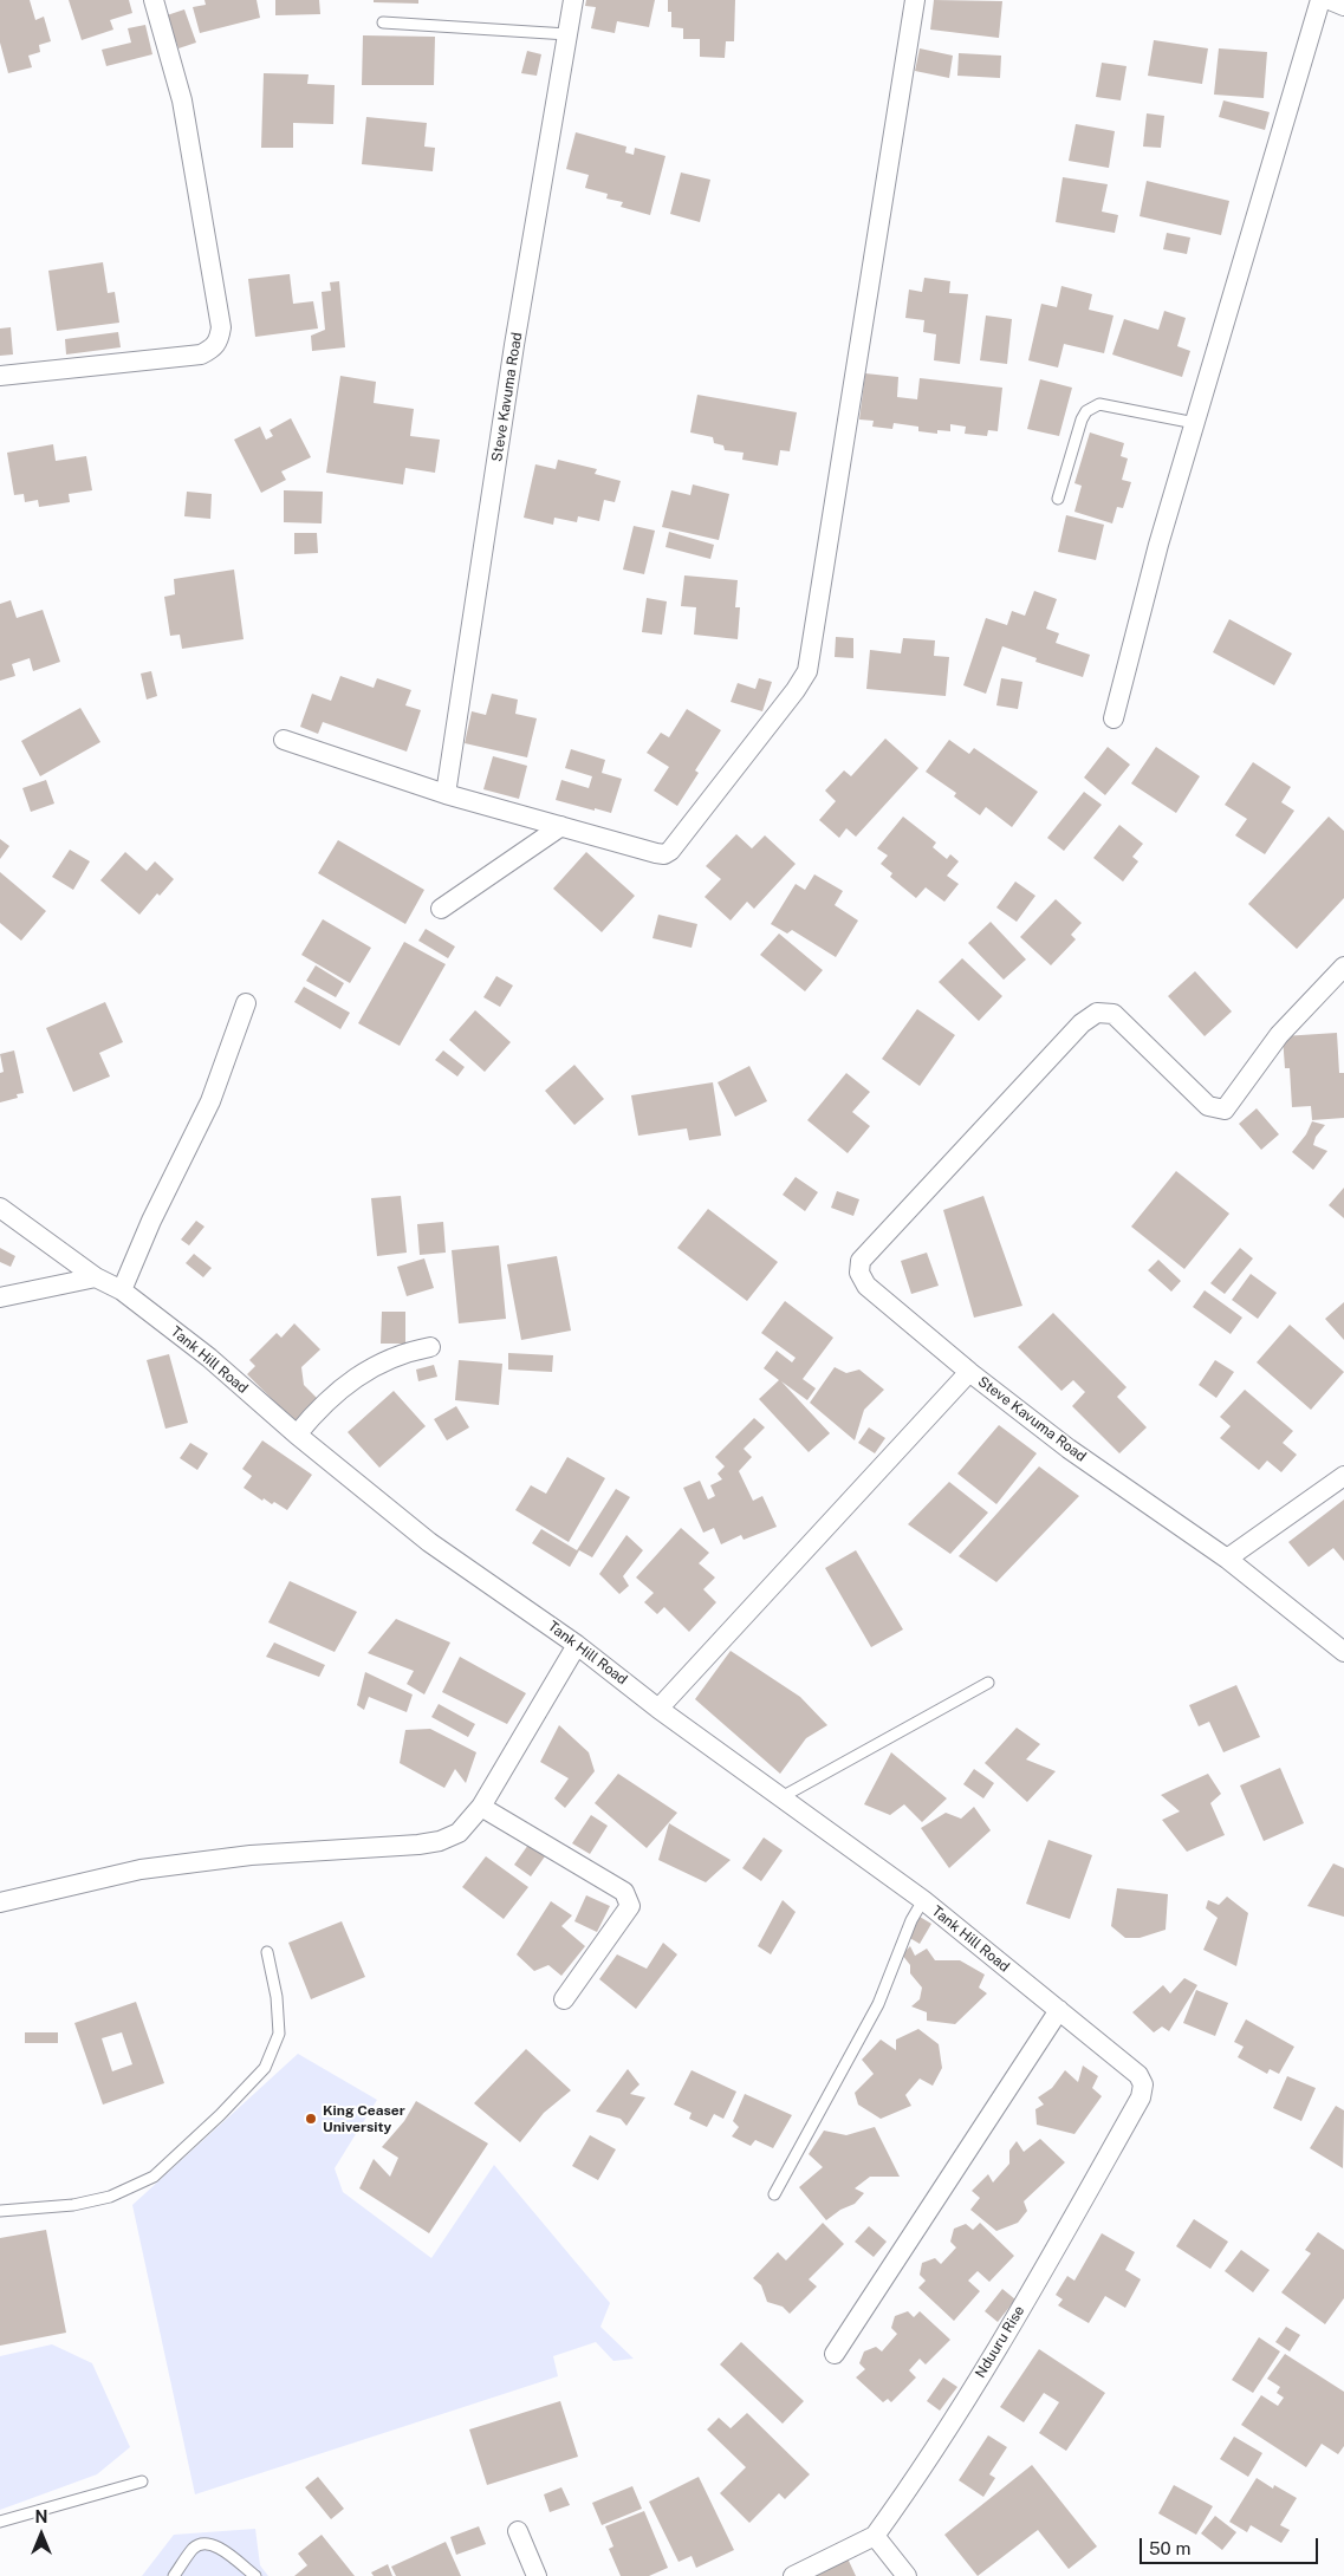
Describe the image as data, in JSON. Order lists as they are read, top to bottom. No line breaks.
{"streets":{"street":["Steve Kavuma Road","Tank Hill Road","Nduuru Rise"]},"crossings":[["Tank Hill Road","Nduuru Rise"]],"places":["King Ceaser University"],"scale_bar":"50 m","north":"top"}
